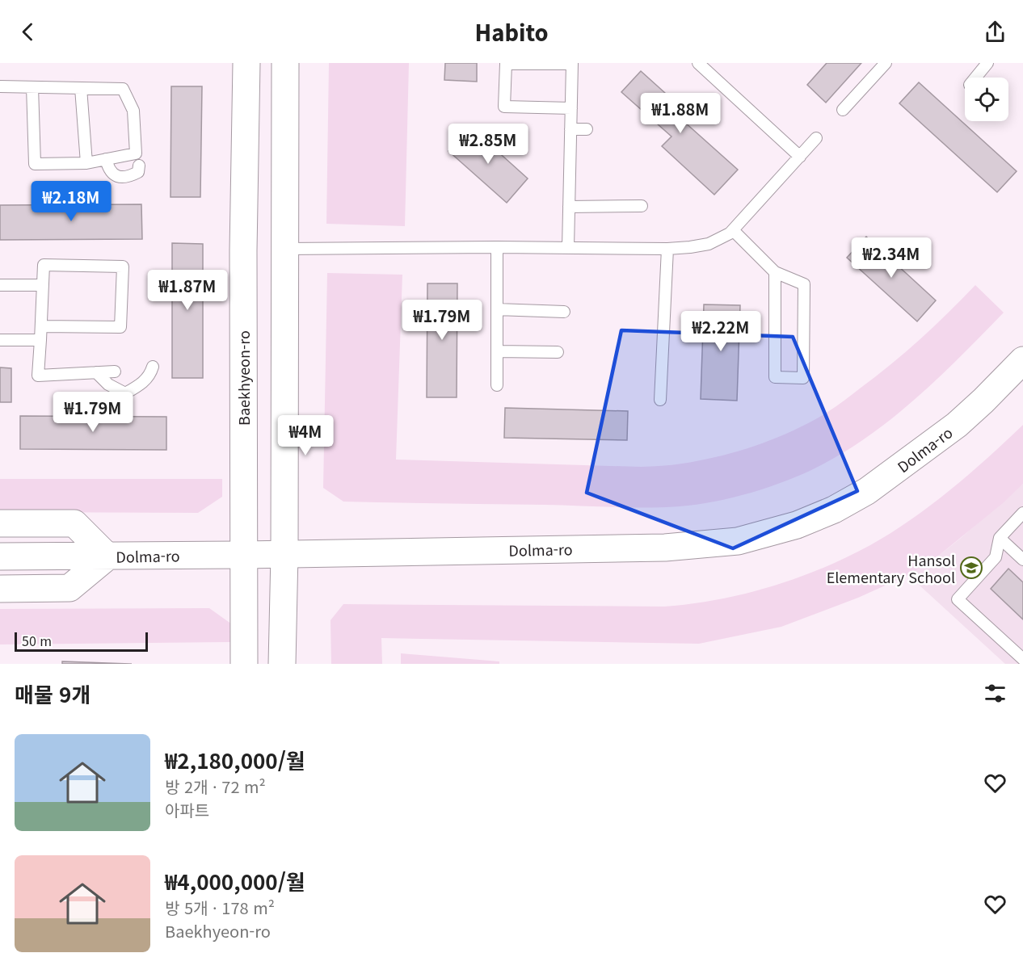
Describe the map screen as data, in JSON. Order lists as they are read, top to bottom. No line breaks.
{"streets":{"main road":["Baekhyeon-ro","Dolma-ro"]},"crossings":[["Baekhyeon-ro","Dolma-ro"]],"places":{"school or university":["Hansol Elementary School"]},"scale_bar":"50 m","page":{"header":"Habito","price":["₩1.88M","₩2.85M","₩2.18M","₩2.34M","₩1.87M","₩1.79M","₩2.22M","₩1.79M","₩4M"],"scale":"50 m","heading":"매물 9개","list":[{"name":"₩2,180,000/월","note":"방 2개 · 72 m² · 아파트"},{"name":"₩4,000,000/월","note":"방 5개 · 178 m² · Baekhyeon-ro"}]}}
